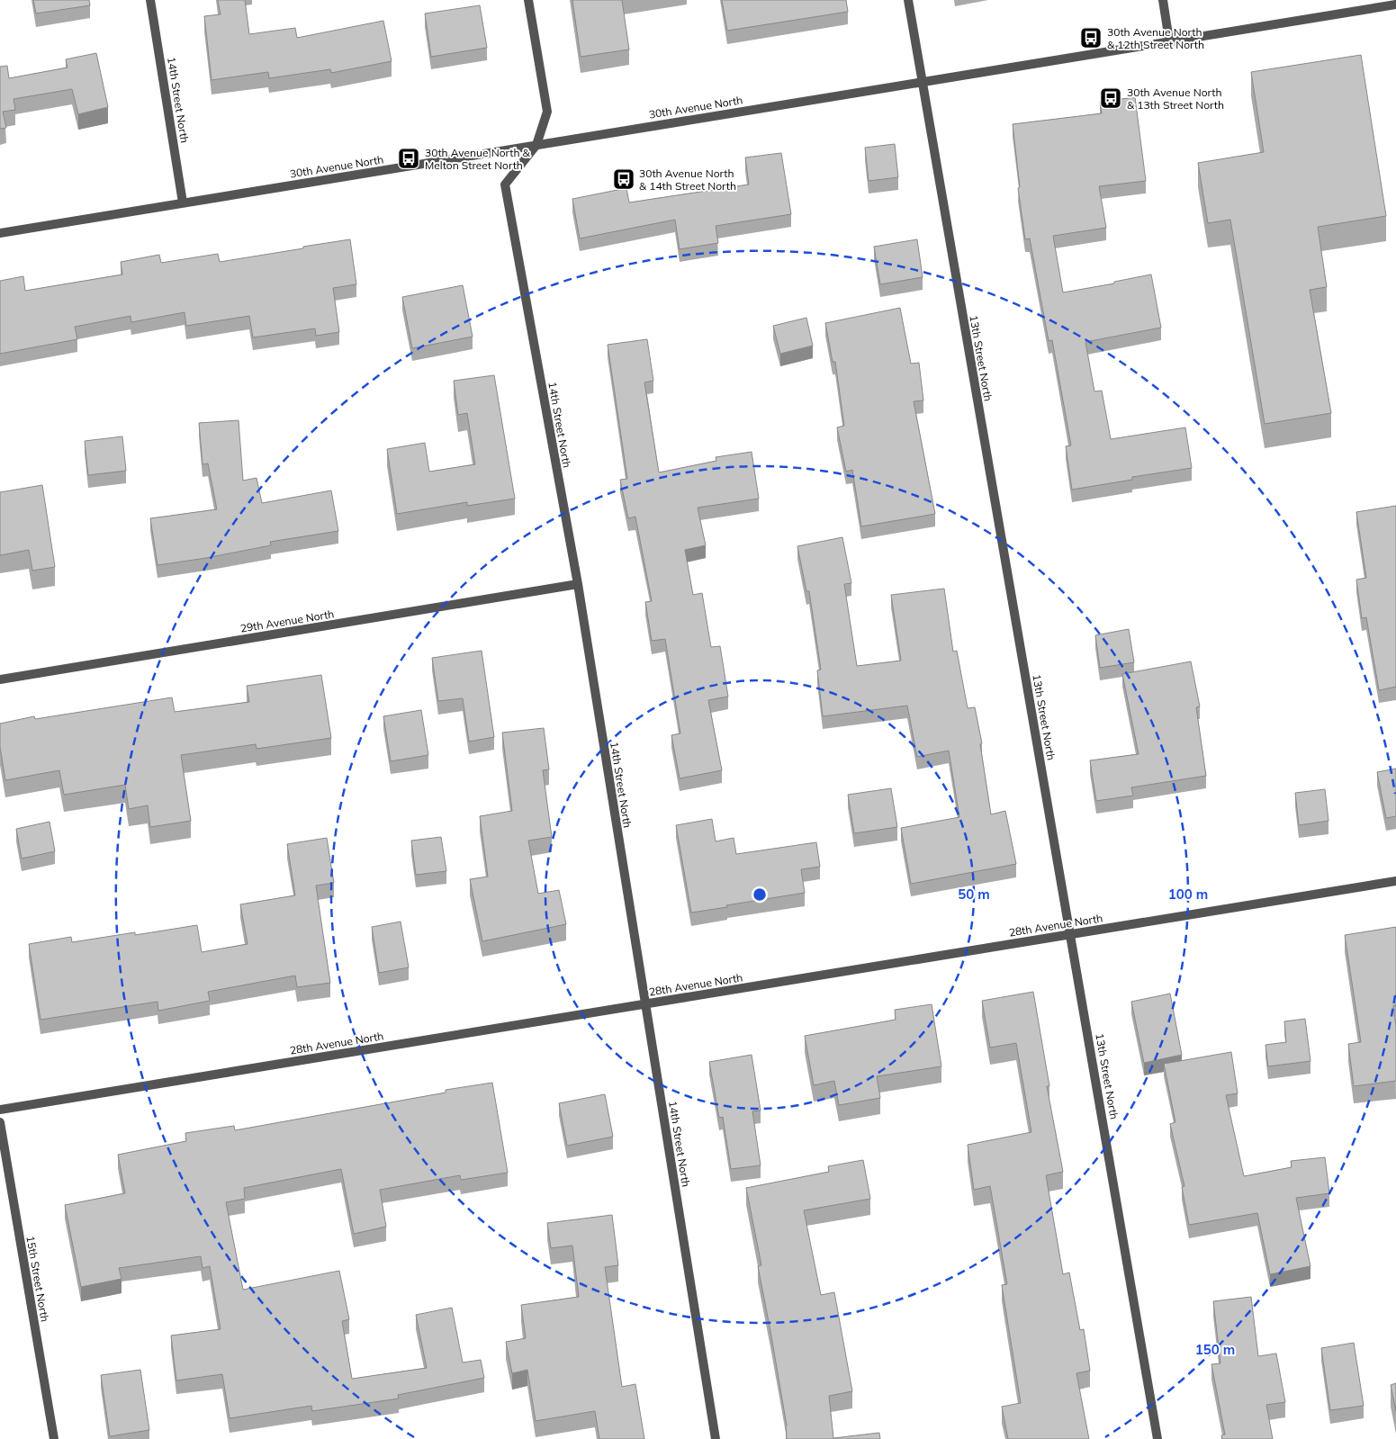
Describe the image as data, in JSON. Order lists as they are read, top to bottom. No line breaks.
{"streets":{"street":["14th Street North","30th Avenue North","13th Street North","29th Avenue North","28th Avenue North","15th Street North"]},"crossings":[["14th Street North","30th Avenue North"],["14th Street North","29th Avenue North"],["14th Street North","28th Avenue North"],["30th Avenue North","13th Street North"],["13th Street North","28th Avenue North"]],"places":{"bus stop":["30th Avenue North & 12th Street North","30th Avenue North & 13th Street North","30th Avenue North & Melton Street North","30th Avenue North & 14th Street North"]},"rings":["50 m","100 m","150 m"]}
